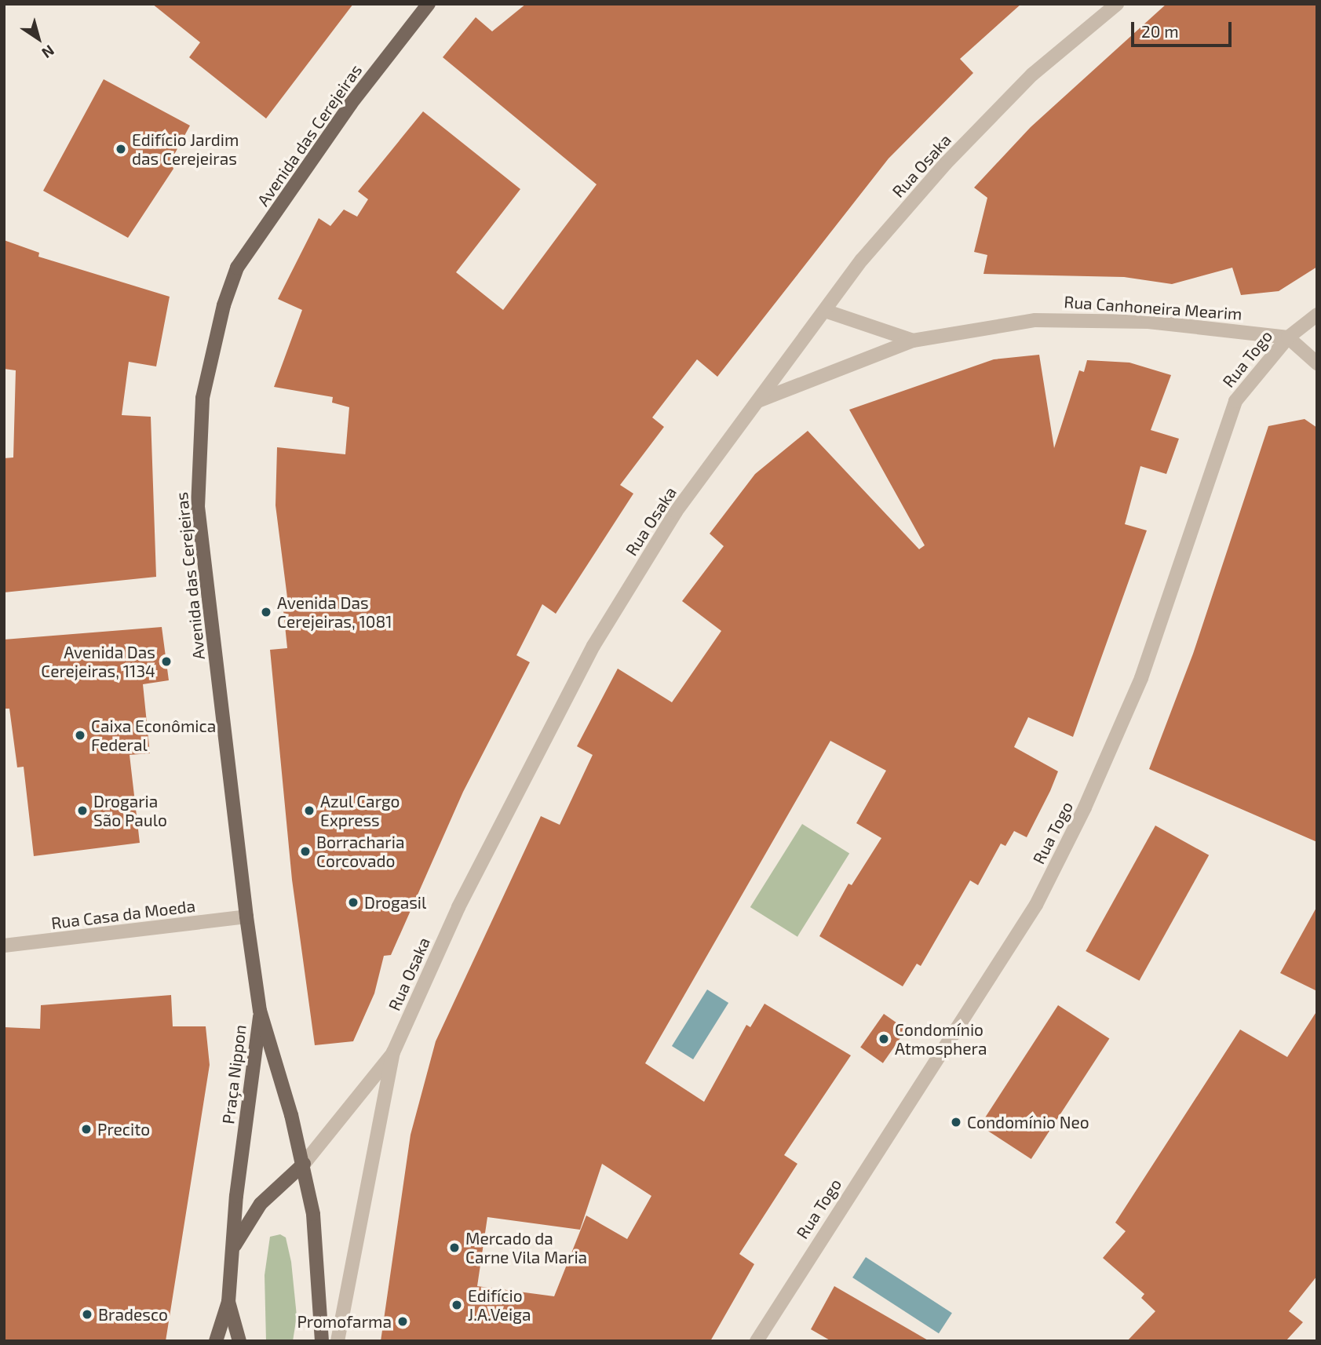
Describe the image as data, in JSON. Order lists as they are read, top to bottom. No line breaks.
{"streets":{"main road":["Avenida das Cerejeiras","Praça Nippon"],"street":["Rua Osaka","Rua Canhoneira Mearim","Rua Togo","Rua Casa da Moeda"]},"crossings":[["Avenida das Cerejeiras","Rua Casa da Moeda"],["Avenida das Cerejeiras","Praça Nippon"],["Rua Osaka","Rua Canhoneira Mearim"],["Rua Canhoneira Mearim","Rua Togo"]],"places":["Edifício Jardim das Cerejeiras","Avenida Das Cerejeiras, 1081","Avenida Das Cerejeiras, 1134","Caixa Econômica Federal","Drogaria São Paulo","Azul Cargo Express","Borracharia Corcovado","Drogasil","Condomínio Atmosphera","Condomínio Neo","Precito","Mercado da Carne Vila Maria","Edifício J.A.Veiga","Bradesco","Promofarma"],"scale_bar":"20 m","north":"bottom right"}
